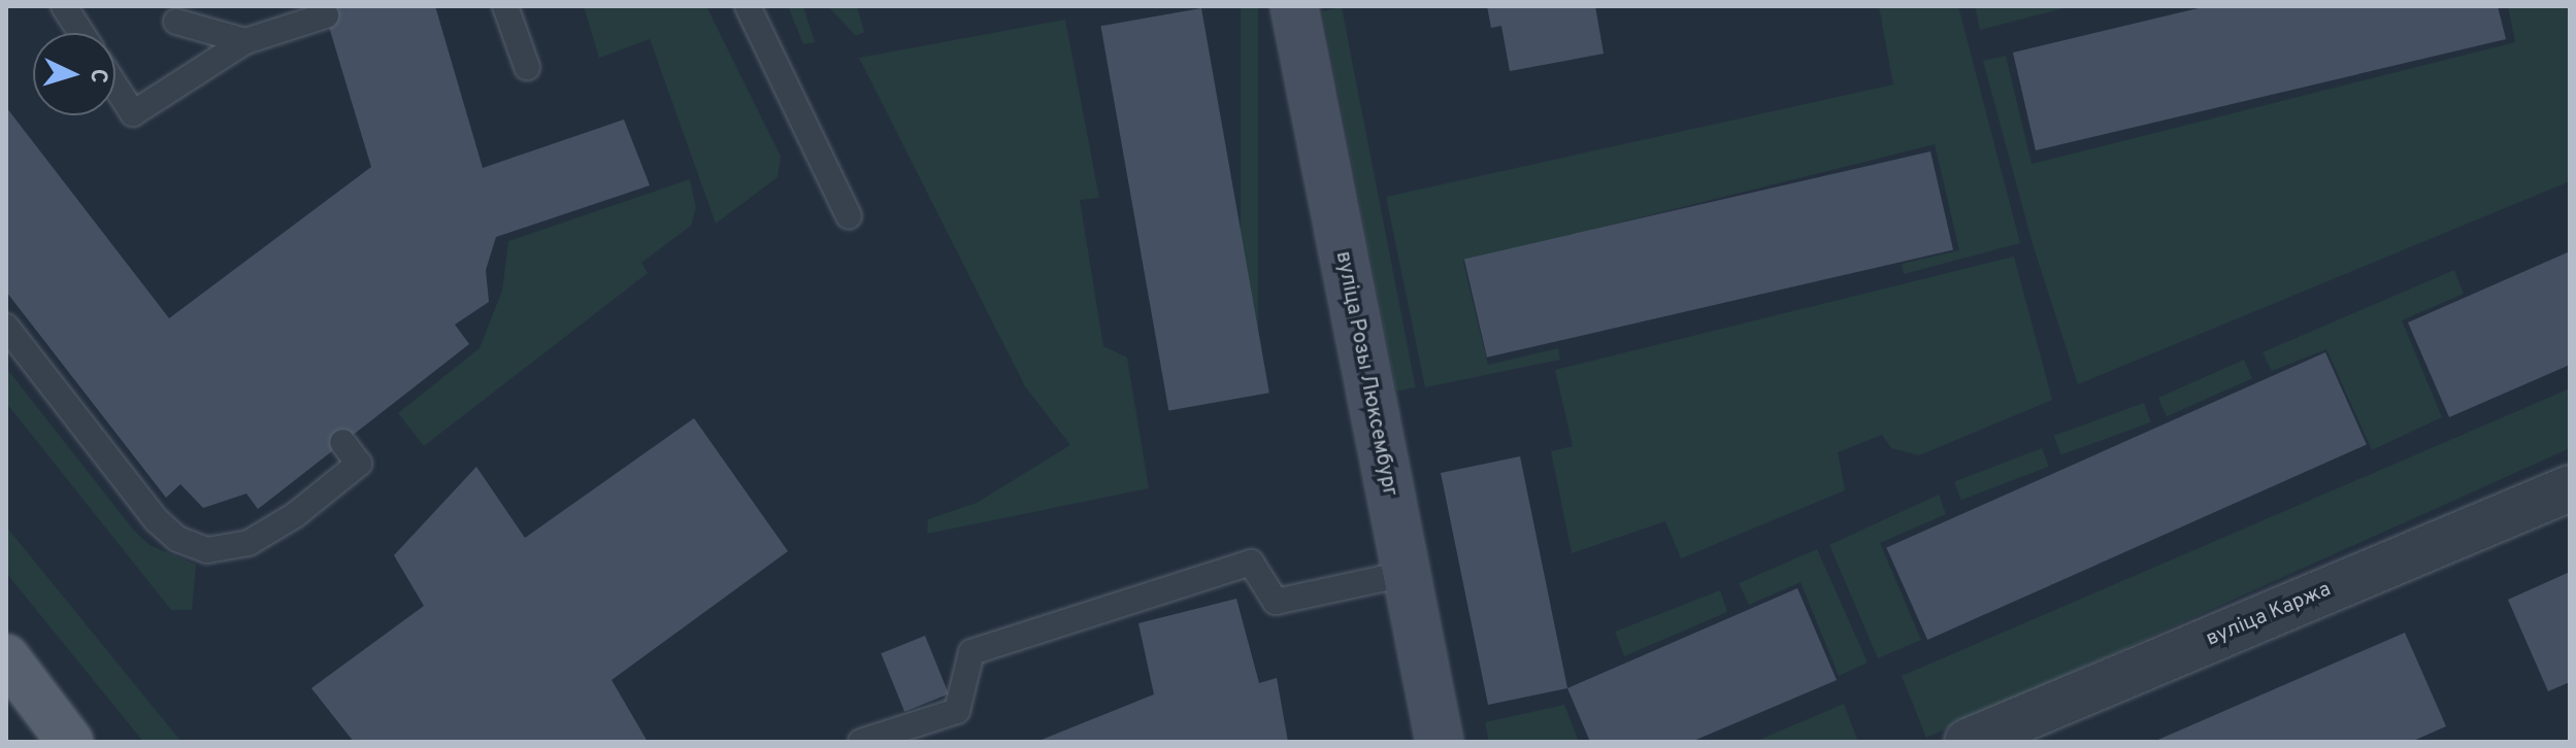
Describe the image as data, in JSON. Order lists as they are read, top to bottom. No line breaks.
{"streets":{"street":["вуліца Розы Люксембург","вуліца Каржа"]},"north":"right"}
